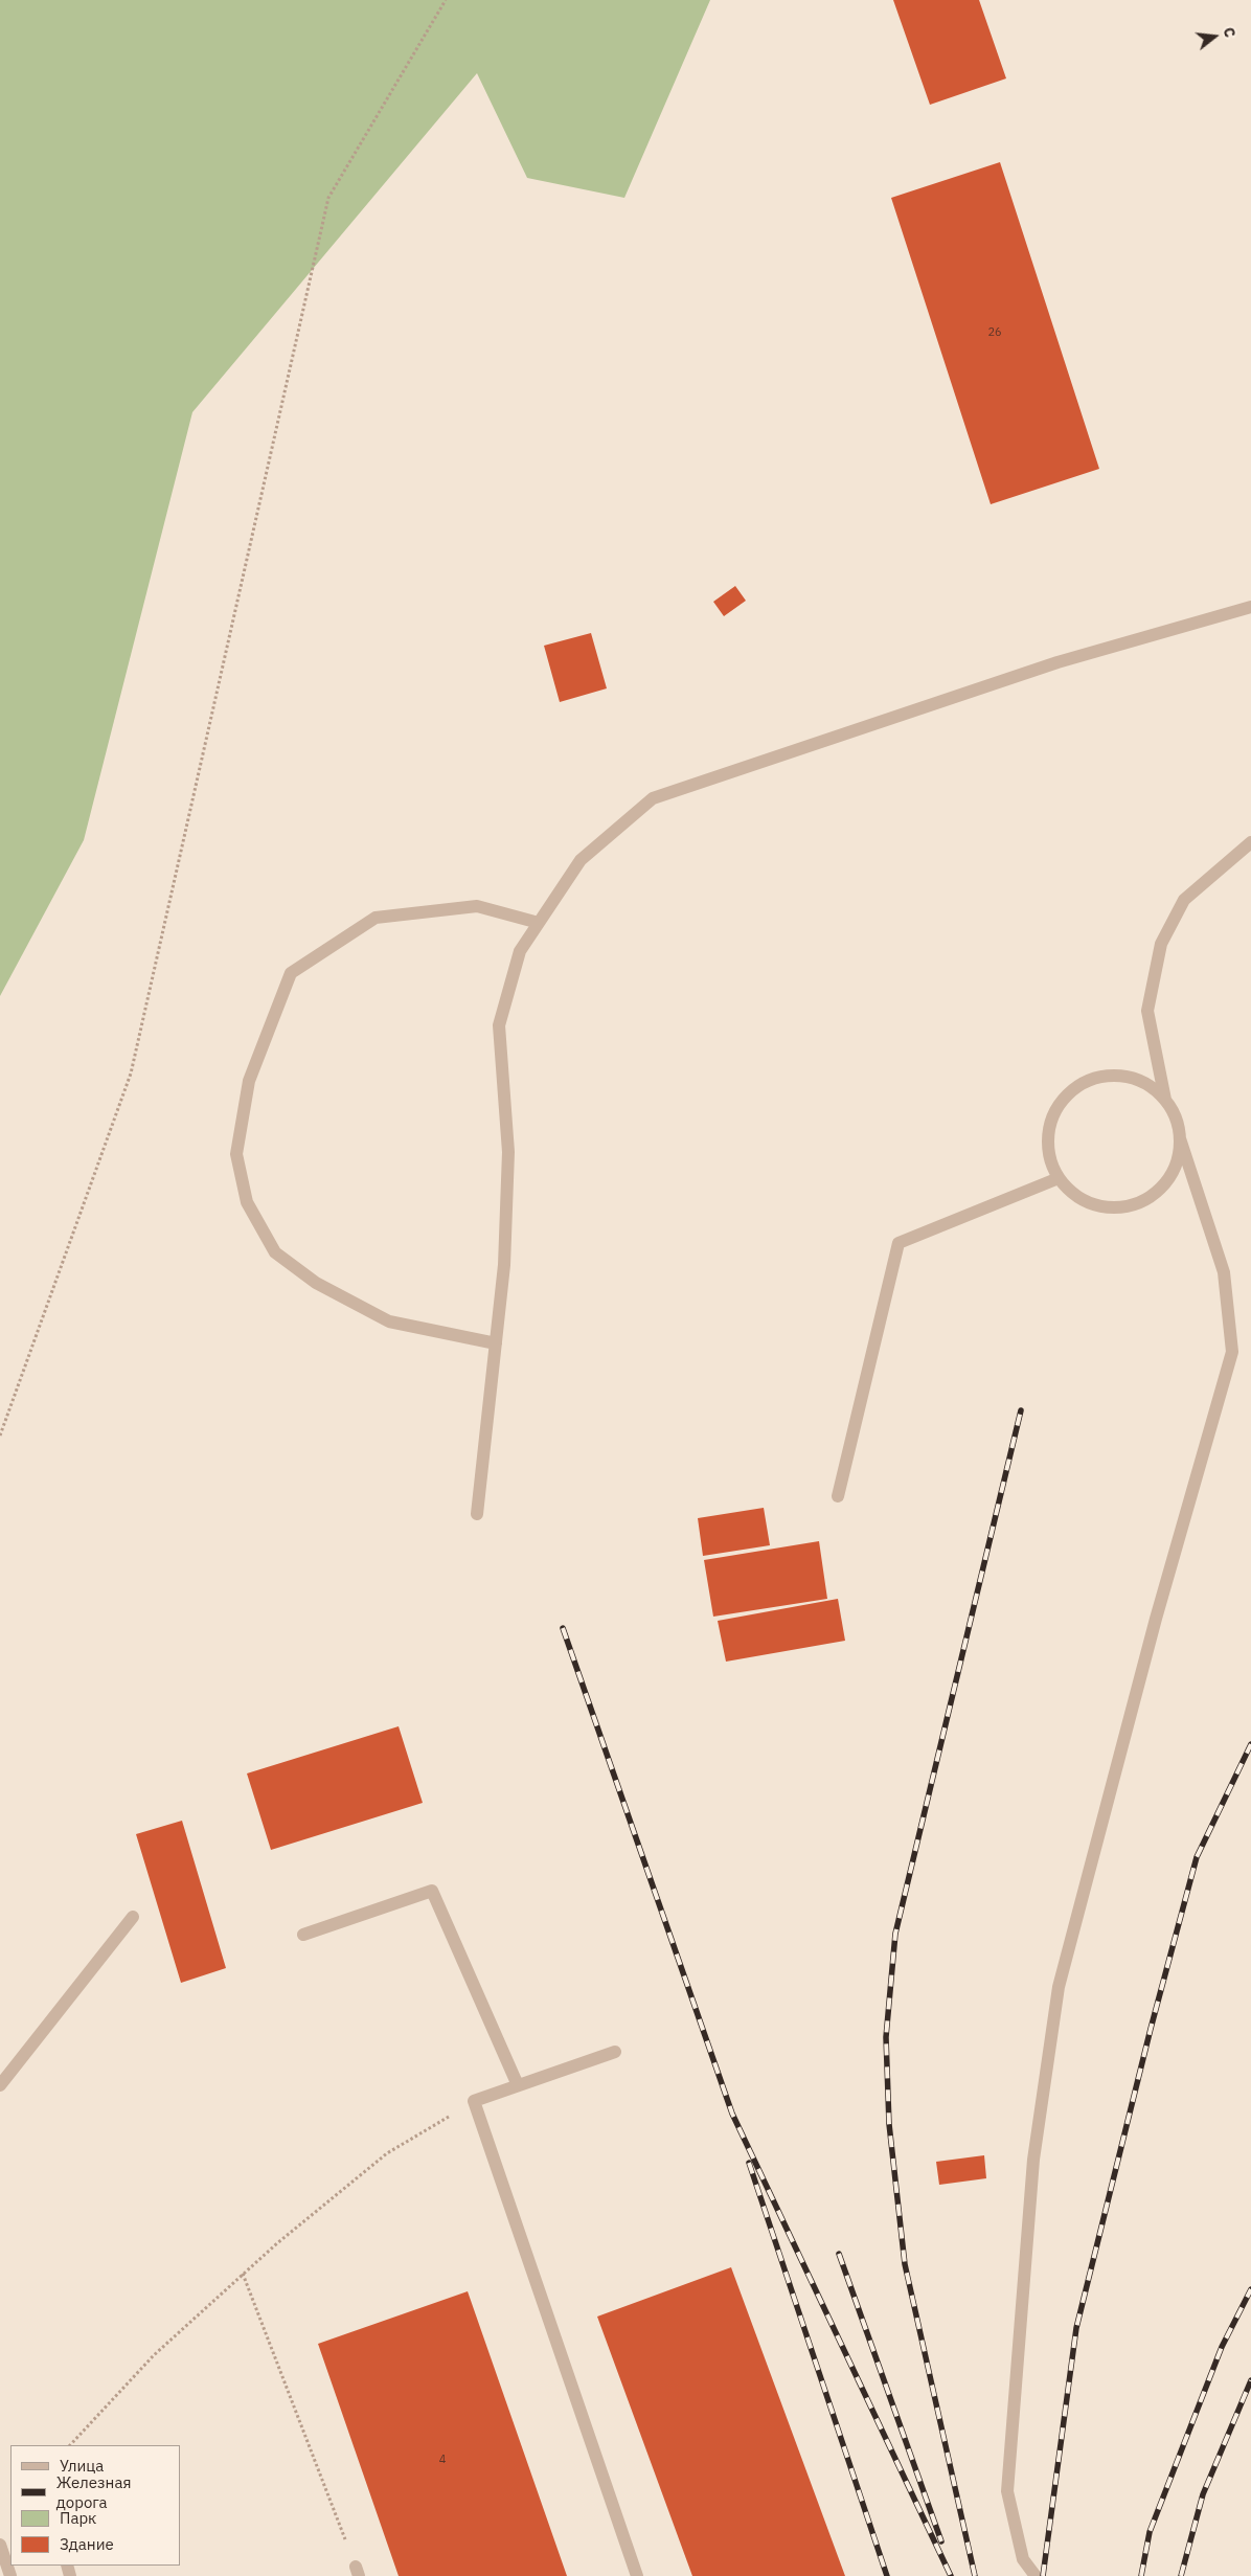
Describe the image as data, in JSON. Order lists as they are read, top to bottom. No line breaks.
{"house_numbers":["26","4"],"legend":["Улица","Железная дорога","Парк","Здание"],"north":"right"}
